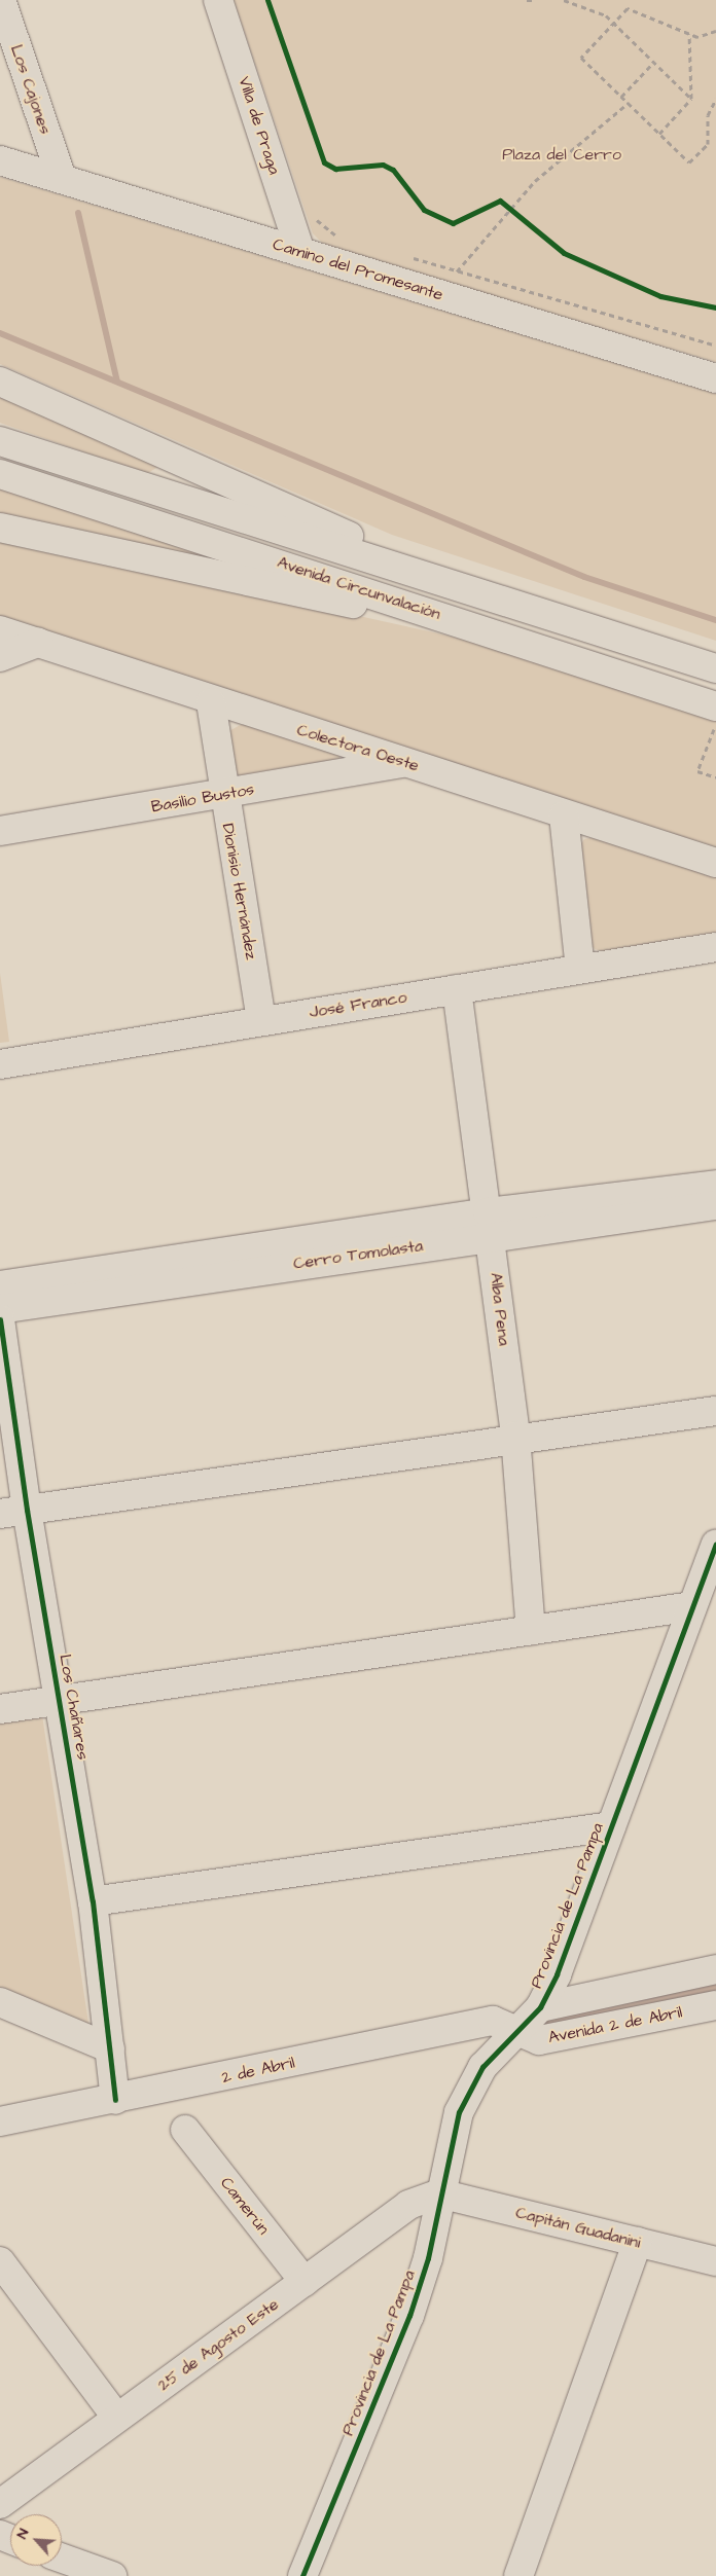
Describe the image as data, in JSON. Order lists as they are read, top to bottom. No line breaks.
{"streets":{"main road":["Los Cajones","Villa de Praga","Camino del Promesante","Avenida Circunvalación","Colectora Oeste","Basilio Bustos","Dionisio Hernández","José Franco","Cerro Tomolasta","Alba Pena","Los Chañares","Provincia de La Pampa","Avenida 2 de Abril","2 de Abril","Camerún","Capitán Guadanini","25 de Agosto Este"]},"crossings":[["Los Cajones","Camino del Promesante"],["Villa de Praga","Camino del Promesante"],["Colectora Oeste","Basilio Bustos"],["Colectora Oeste","Dionisio Hernández"],["Basilio Bustos","Dionisio Hernández"],["Dionisio Hernández","José Franco"],["José Franco","Alba Pena"],["Cerro Tomolasta","Alba Pena"],["Los Chañares","2 de Abril"],["Provincia de La Pampa","Avenida 2 de Abril"],["Provincia de La Pampa","2 de Abril"],["Provincia de La Pampa","Capitán Guadanini"],["Provincia de La Pampa","25 de Agosto Este"],["Avenida 2 de Abril","2 de Abril"],["Camerún","25 de Agosto Este"],["Capitán Guadanini","25 de Agosto Este"]],"parks":["Plaza del Cerro"],"north":"top left"}
